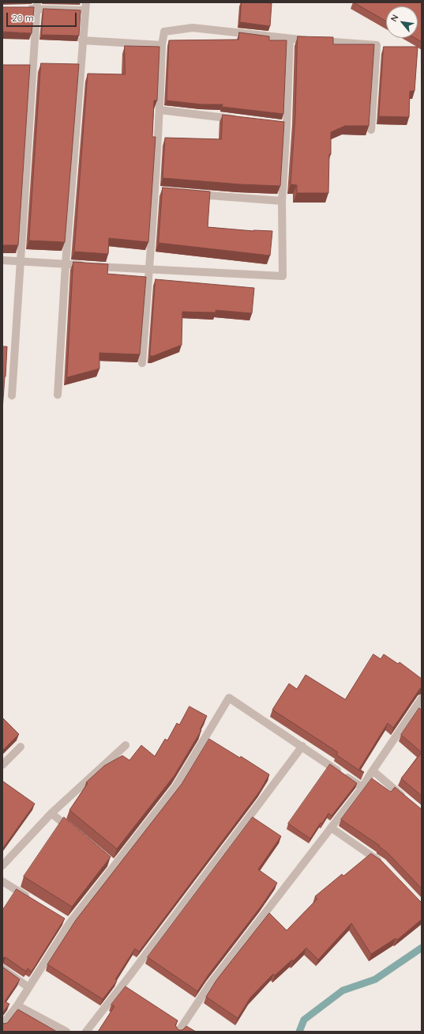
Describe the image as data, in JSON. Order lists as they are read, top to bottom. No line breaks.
{"scale_bar":"20 m","north":"top left"}
